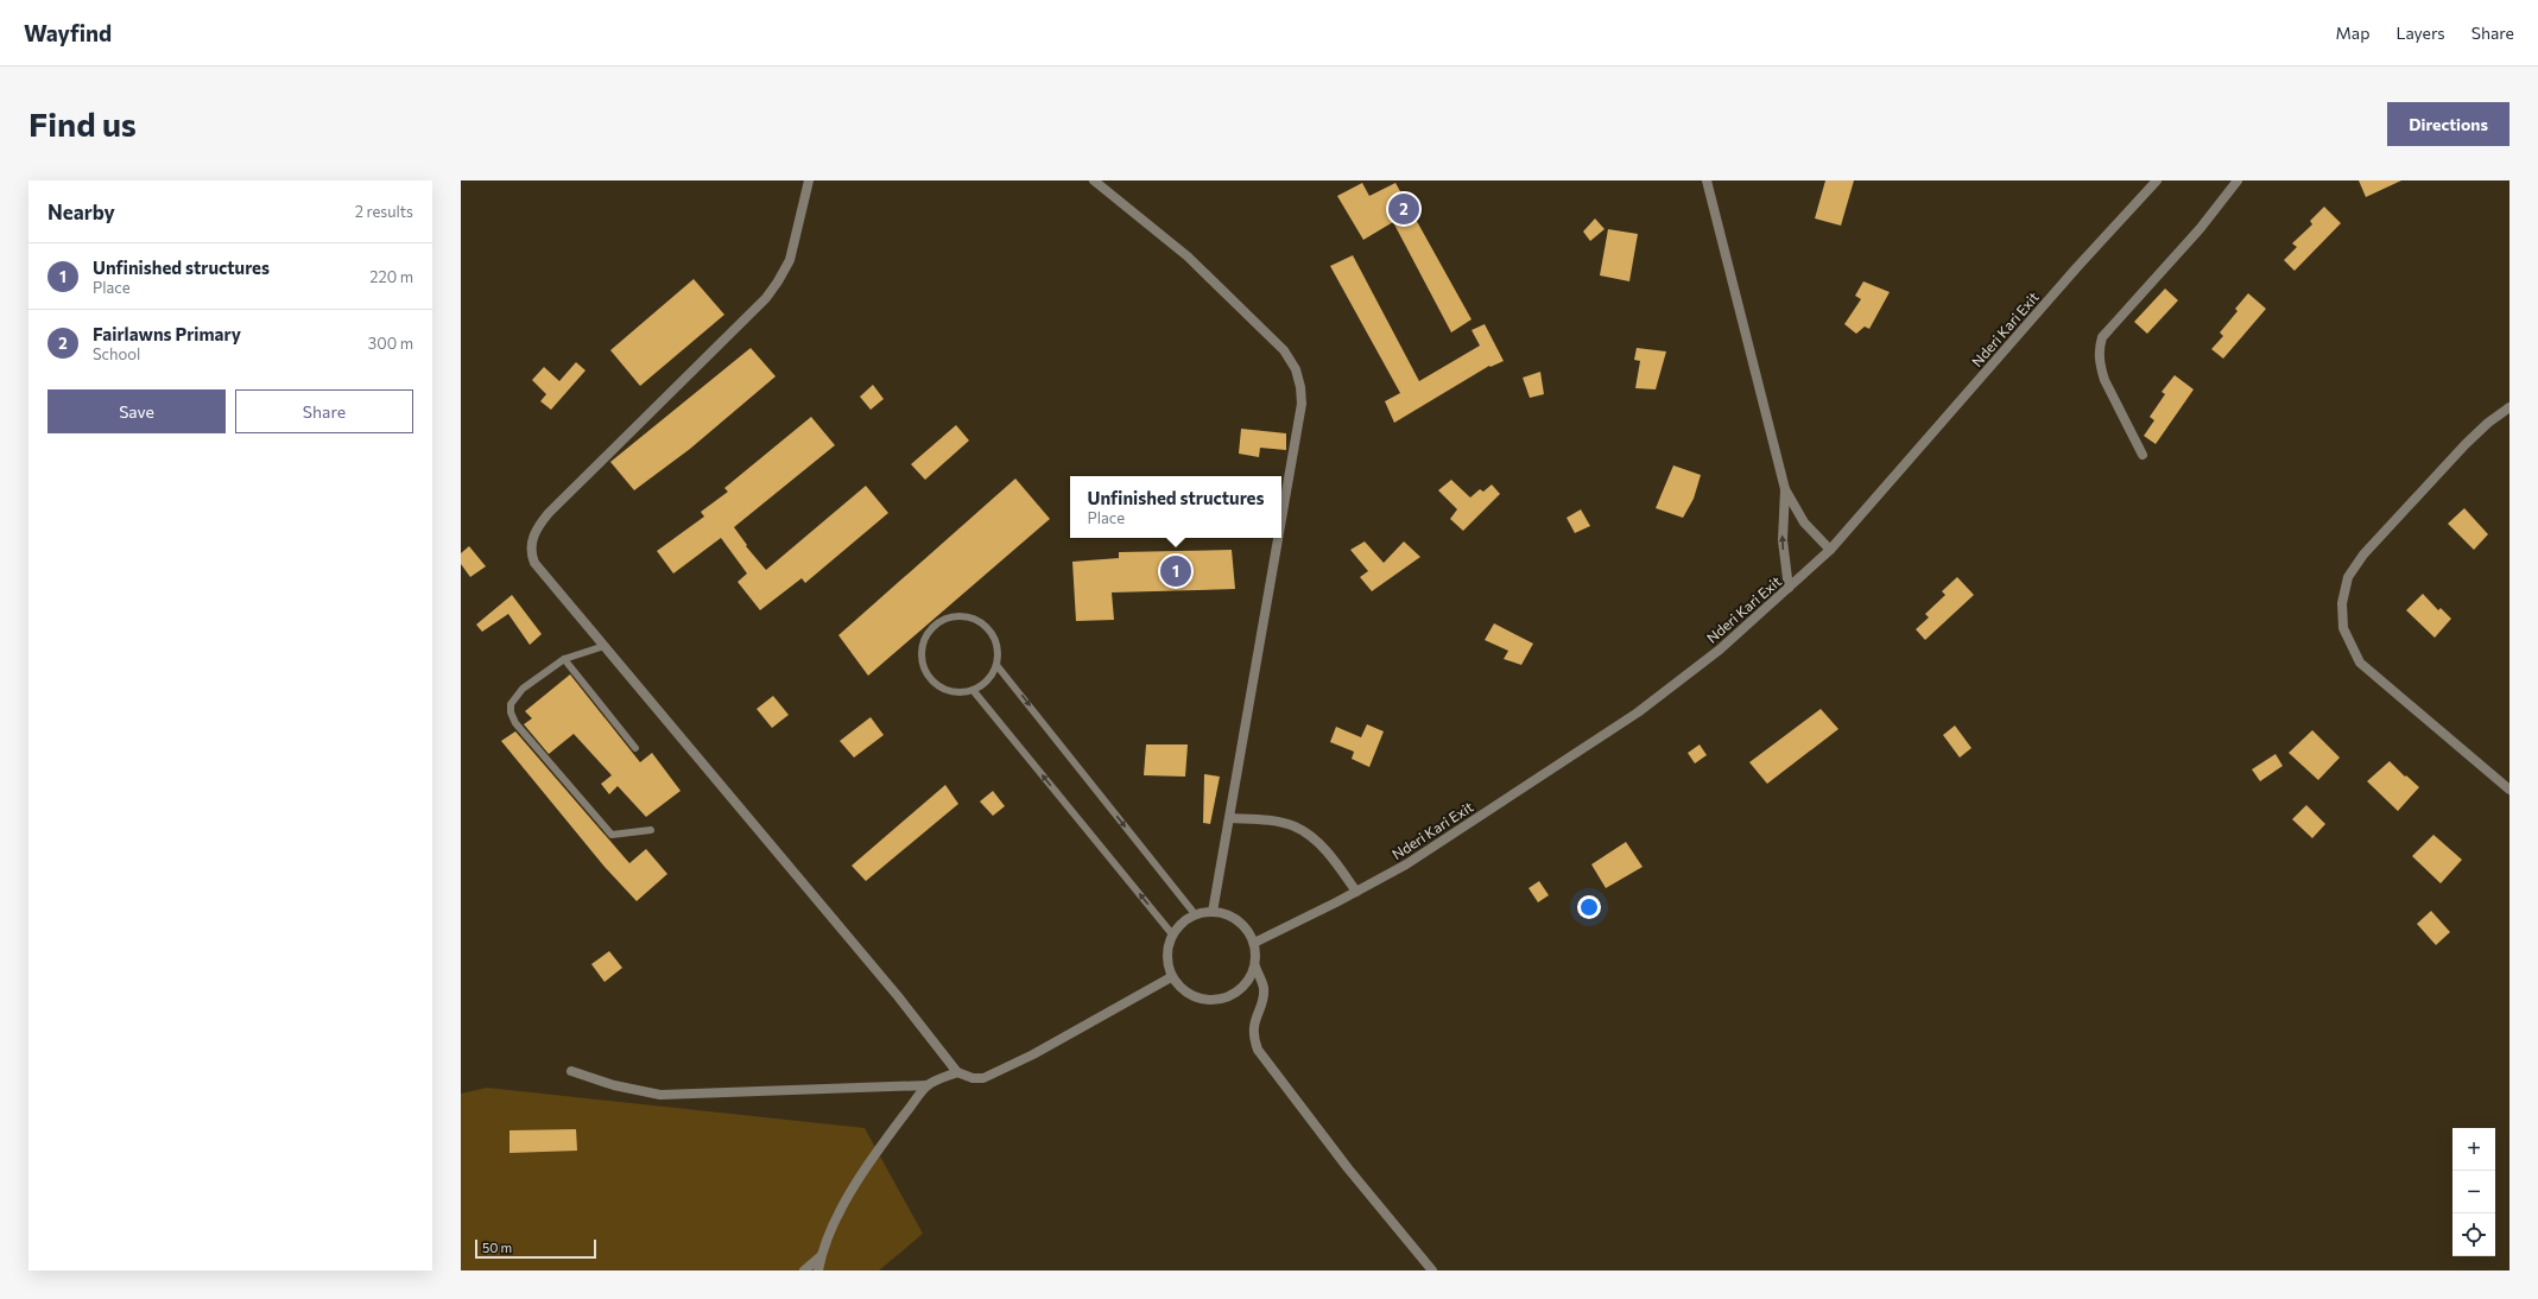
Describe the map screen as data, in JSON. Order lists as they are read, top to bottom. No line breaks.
{"streets":{"street":["Nderi Kari Exit"]},"scale_bar":"50 m","page":{"header":"Wayfind","nav":["Map","Layers","Share"],"buttons":["Directions",["Save","Share"]],"title":"Find us","heading":["Nearby","2 results"],"pins":["2","1"],"list":[{"mark":"1","name":"Unfinished structures","note":"Place","value":"220 m"},{"mark":"2","name":"Fairlawns Primary","note":"School","value":"300 m"}],"popup":["Unfinished structures","Place"],"map_buttons":["+","−"],"scale":"50 m"}}
